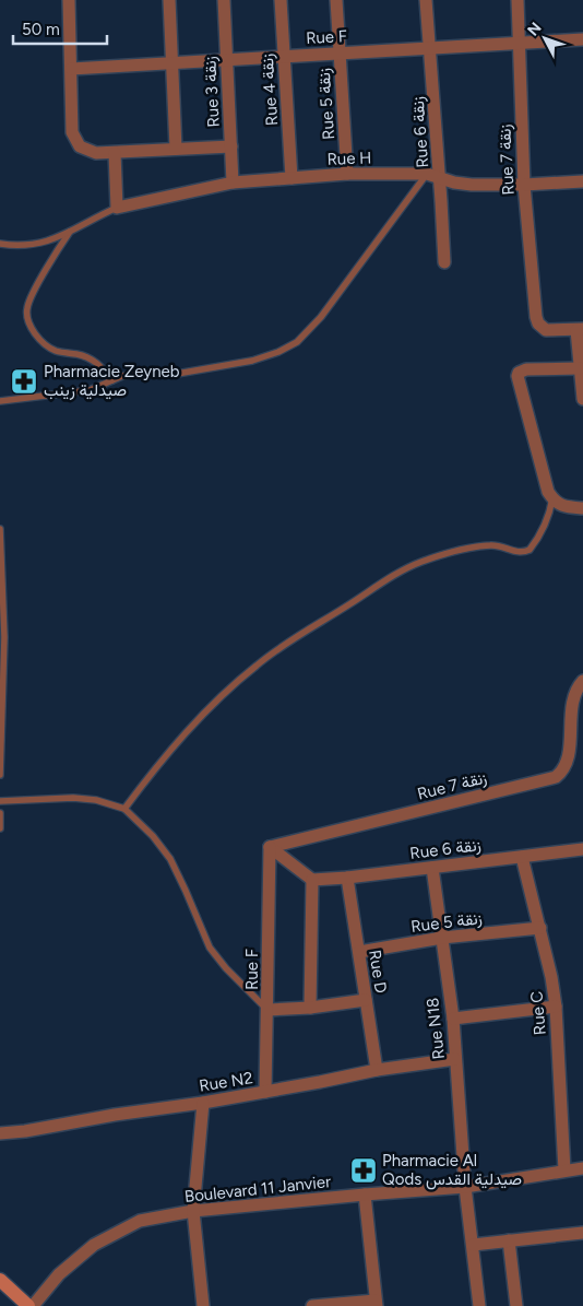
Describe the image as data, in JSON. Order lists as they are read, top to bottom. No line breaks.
{"streets":{"street":["Rue F","Rue 4 زنقة","Rue 3 زنقة","Rue 5 زنقة","Rue 6 زنقة","Rue H","Rue 7 زنقة","Rue D","Rue C","Rue N18","Rue N2","Boulevard 11 Janvier"]},"crossings":[["Rue F","Rue 4 زنقة"],["Rue F","Rue 3 زنقة"],["Rue F","Rue 5 زنقة"],["Rue F","Rue 6 زنقة"],["Rue F","Rue 7 زنقة"],["Rue F","Rue N2"],["Rue 4 زنقة","Rue H"],["Rue 3 زنقة","Rue H"],["Rue 5 زنقة","Rue H"],["Rue 5 زنقة","Rue D"],["Rue 5 زنقة","Rue C"],["Rue 5 زنقة","Rue N18"],["Rue 6 زنقة","Rue H"],["Rue 6 زنقة","Rue D"],["Rue 6 زنقة","Rue C"],["Rue 6 زنقة","Rue N18"],["Rue H","Rue 7 زنقة"],["Rue D","Rue N2"],["Rue C","Boulevard 11 Janvier"],["Rue N18","Rue N2"],["Rue N18","Boulevard 11 Janvier"]],"places":{"pharmacy":["Pharmacie Zeyneb صيدلية زينب","Pharmacie Al Qods صيدلية القدس"]},"scale_bar":"50 m","north":"top left"}
